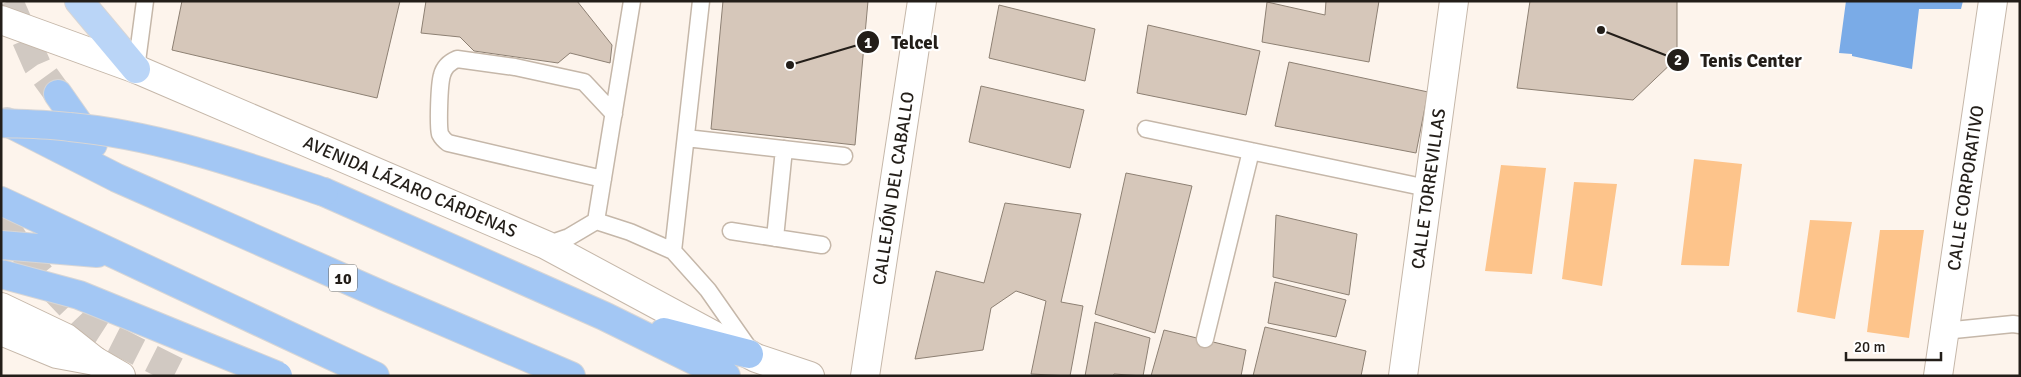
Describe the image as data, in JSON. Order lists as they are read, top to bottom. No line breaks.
{"streets":{"highway":["10"],"street":["AVENIDA LÁZARO CÁRDENAS","CALLEJÓN DEL CABALLO","CALLE TORREVILLAS","CALLE CORPORATIVO"]},"places":["Tenis Center","Telcel"],"scale_bar":"20 m"}
